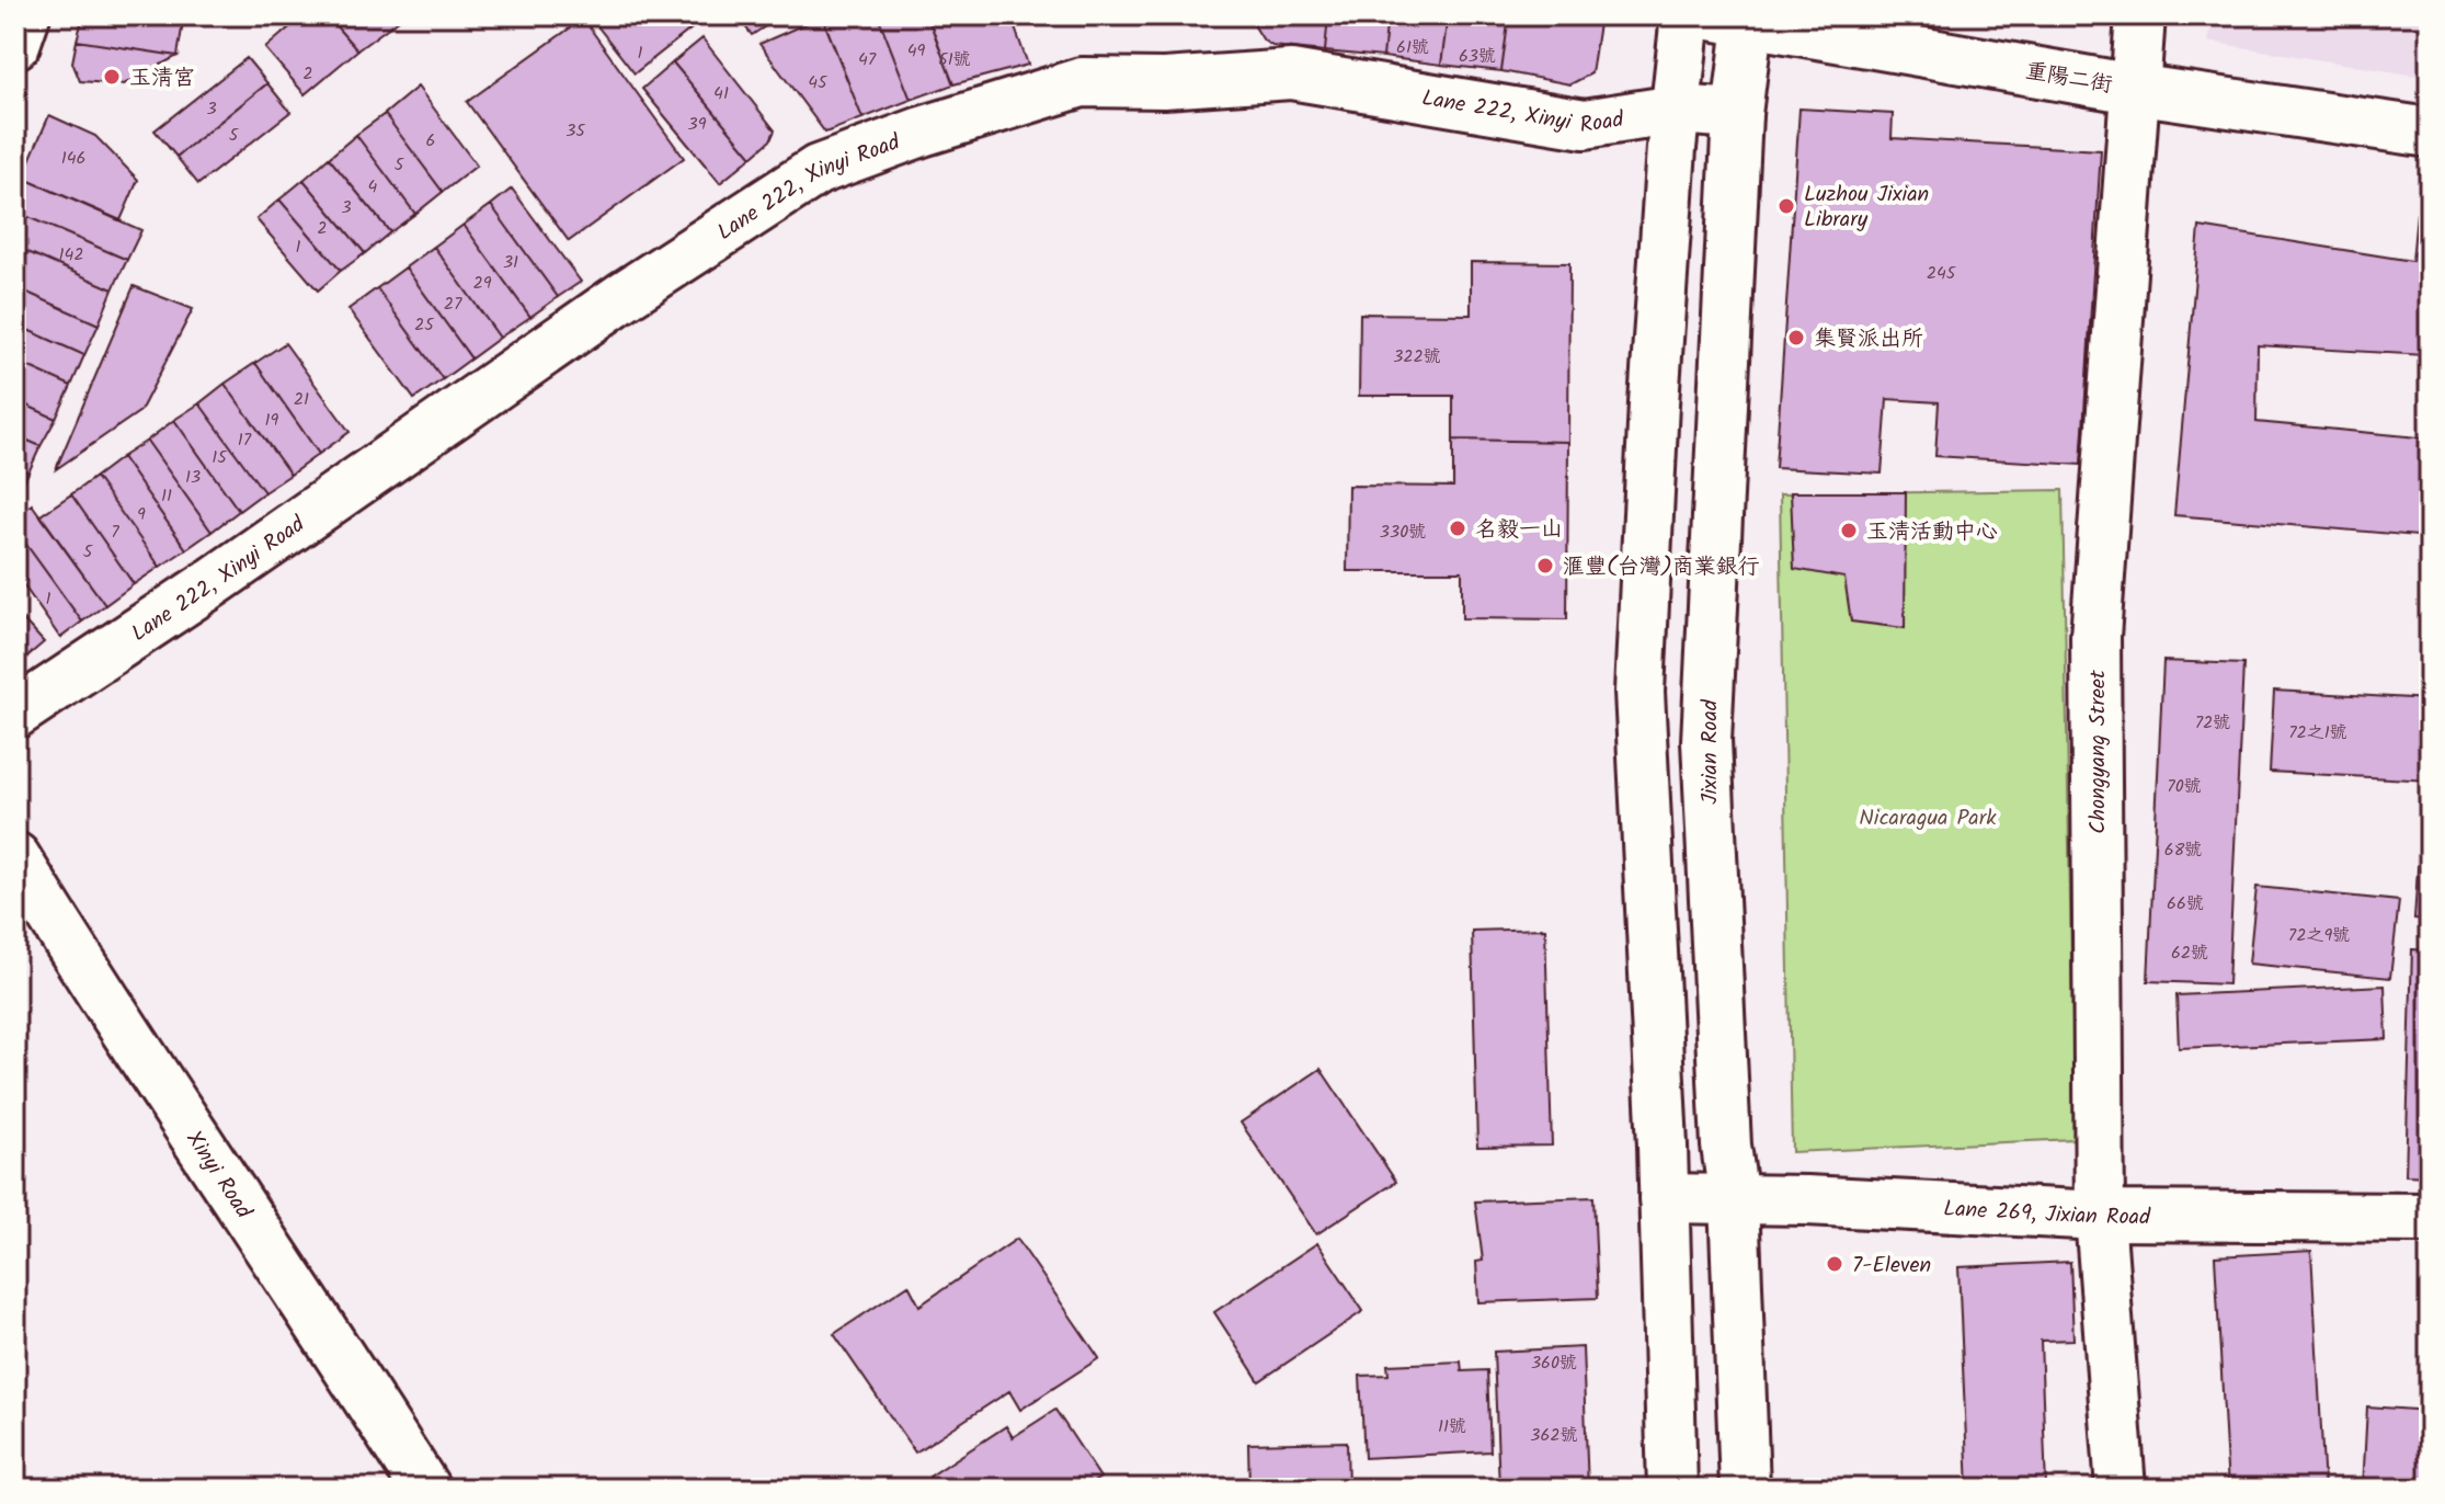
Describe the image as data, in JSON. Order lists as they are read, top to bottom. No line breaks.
{"streets":{"street":["重陽二街","Lane 222, Xinyi Road","Jixian Road","Chongyang Street","Xinyi Road","Lane 269, Jixian Road"]},"crossings":[["重陽二街","Jixian Road"],["重陽二街","Chongyang Street"],["Lane 222, Xinyi Road","Jixian Road"],["Jixian Road","Lane 269, Jixian Road"],["Chongyang Street","Lane 269, Jixian Road"]],"parks":["Nicaragua Park"],"places":["玉清宮","Luzhou Jixian Library","集賢派出所","名毅一山","玉清活動中心","滙豐(台灣)商業銀行","7-Eleven"],"house_numbers":["61號","49","1","63號","47","51號","2","45","41","3","39","35","5","6","146","5","4","3","2","1","142","31","245","29","27","25","322號","21","19","17","15","13","11","9","7","330號","5","1","72號","72之1號","70號","68號","66號","72之9號","62號","360號","11號","362號"]}
